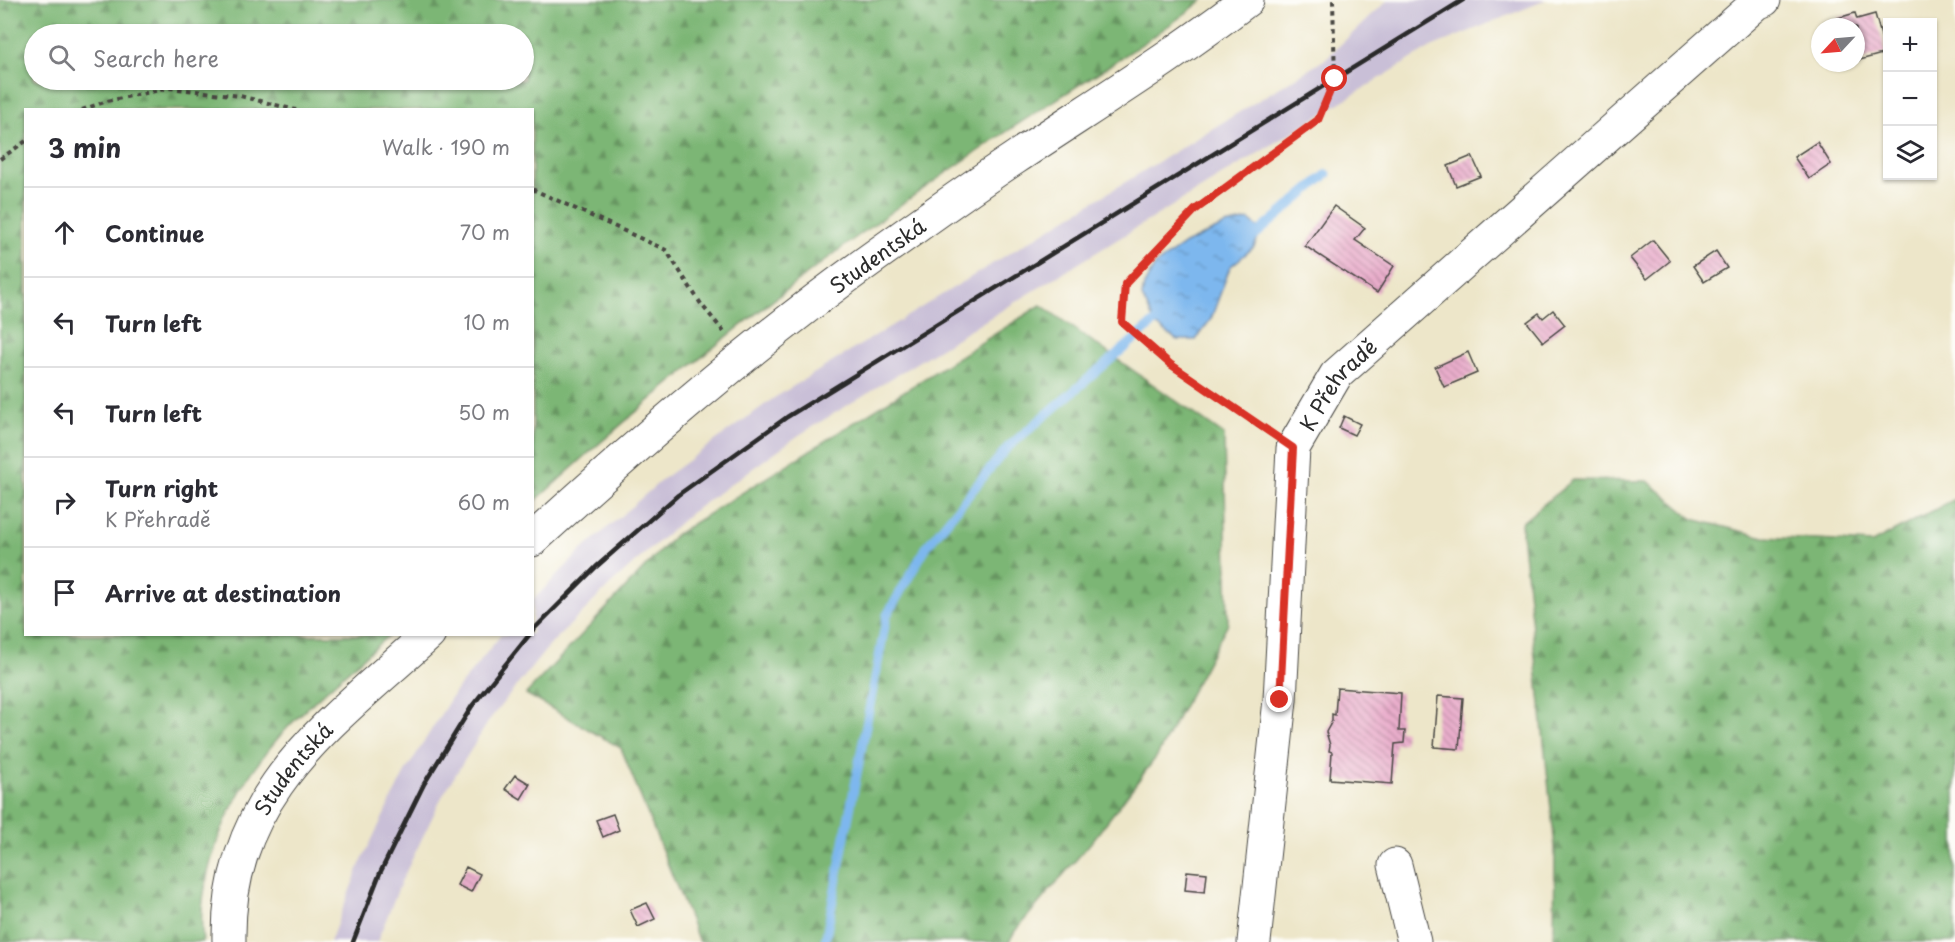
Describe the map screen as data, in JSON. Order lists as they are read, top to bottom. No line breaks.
{"streets":{"main road":["Studentská","K Přehradě"]},"north":"bottom left","page":{"map_buttons":["+","−"],"search":"Search here","heading":["3 min","Walk · 190 m"],"list":[["Continue","70 m"],["Turn left","10 m"],["Turn left","50 m"],["Turn right","K Přehradě","60 m"],"Arrive at destination"]}}
